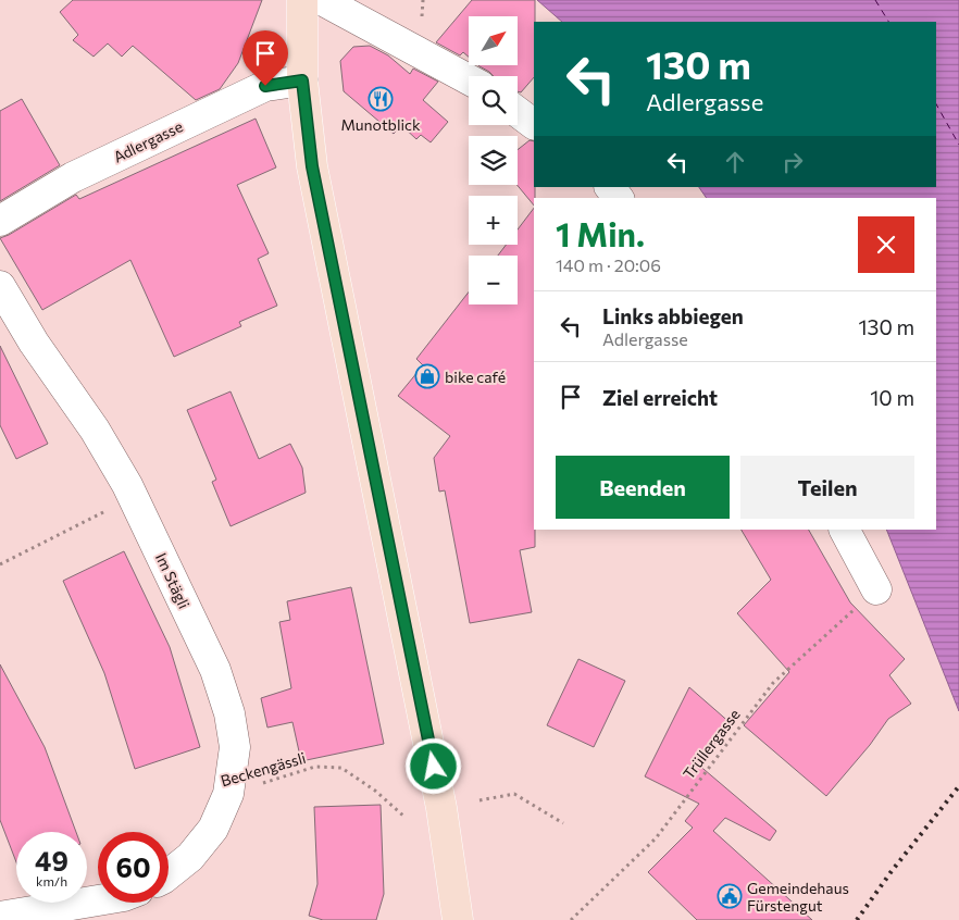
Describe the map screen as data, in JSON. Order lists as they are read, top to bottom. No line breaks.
{"streets":{"street":["Adlergasse","Im Stägli"],"path":["Trüllergasse","Beckengässli"]},"crossings":[["Im Stägli","Beckengässli"]],"places":{"restaurant":["Munotblick"],"shop":["bike café"],"public building":["Gemeindehaus Fürstengut"]},"north":"top right","page":{"map_buttons":["+","−"],"turn":["130 m","Adlergasse"],"heading":["1 Min.","140 m · 20:06"],"list":[{"name":"Links abbiegen","note":"Adlergasse","value":"130 m"},{"name":"Ziel erreicht","value":"10 m"}],"buttons":["Beenden","Teilen"],"speed":"49 km/h","limit":"60"}}
